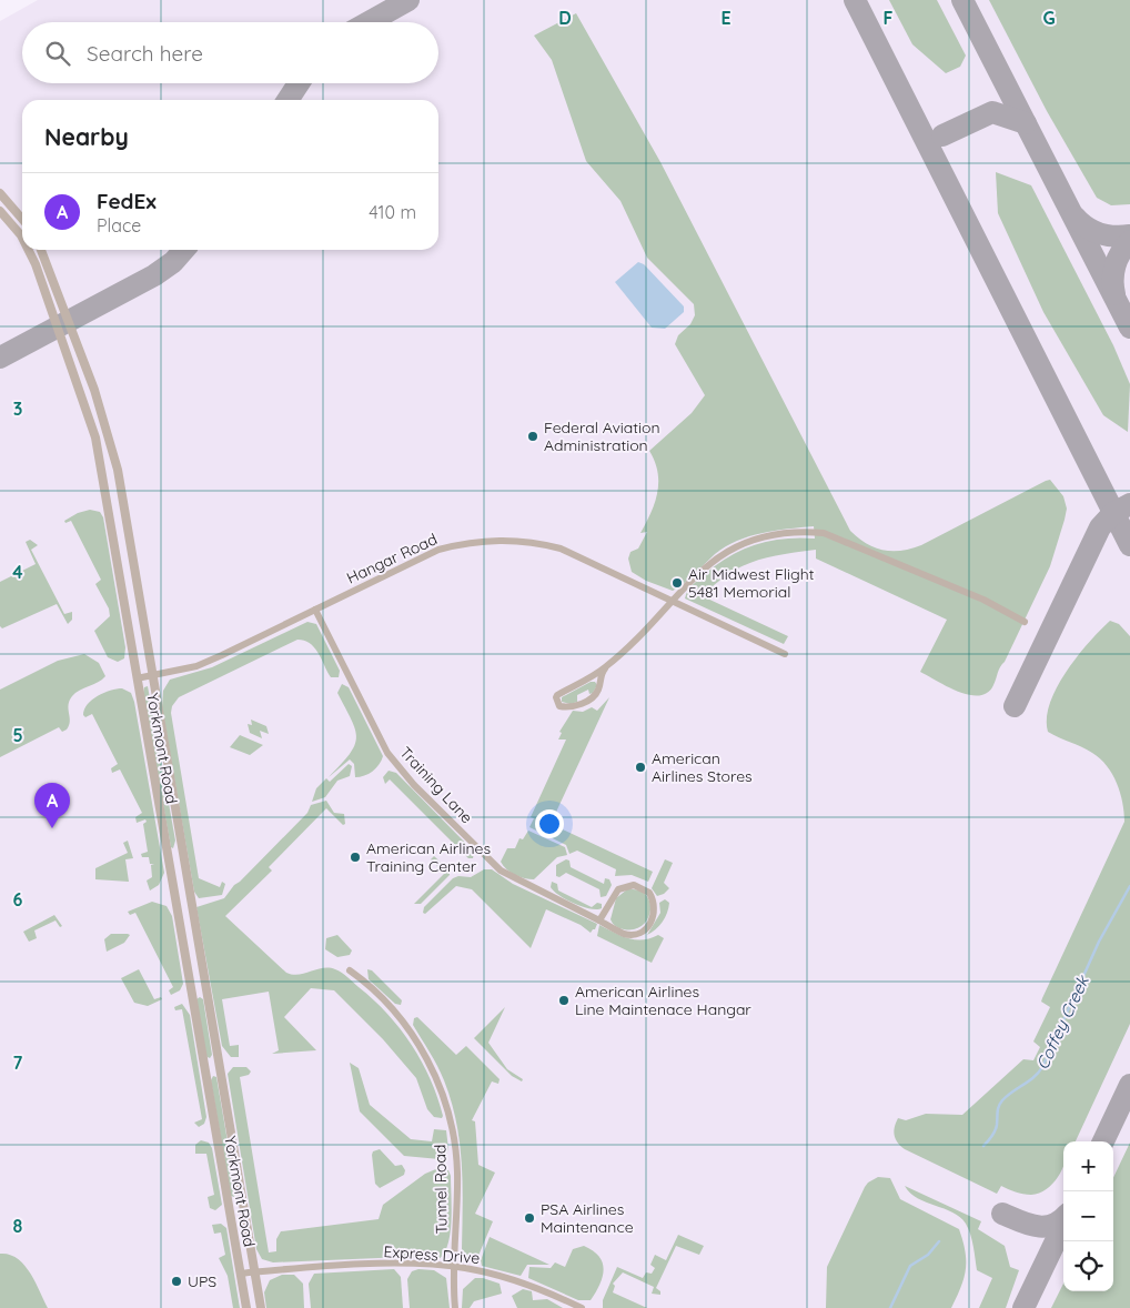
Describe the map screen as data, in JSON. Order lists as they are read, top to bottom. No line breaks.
{"streets":{"street":["Hangar Road","Yorkmont Road","Training Lane","Tunnel Road","Express Drive"]},"crossings":[["Hangar Road","Yorkmont Road"],["Hangar Road","Training Lane"],["Yorkmont Road","Express Drive"],["Tunnel Road","Express Drive"]],"water":["Coffey Creek"],"places":["Federal Aviation Administration","Air Midwest Flight 5481 Memorial","American Airlines Stores","American Airlines Training Center","American Airlines Line Maintenace Hangar","PSA Airlines Maintenance","UPS"],"page":{"search":"Search here","heading":"Nearby","list":[{"mark":"A","name":"FedEx","note":"Place","value":"410 m"}],"pins":"A","map_buttons":["+","−"]},"grid":{"columns":["D","E","F","G"],"rows":["3","4","5","6","7","8"]}}
